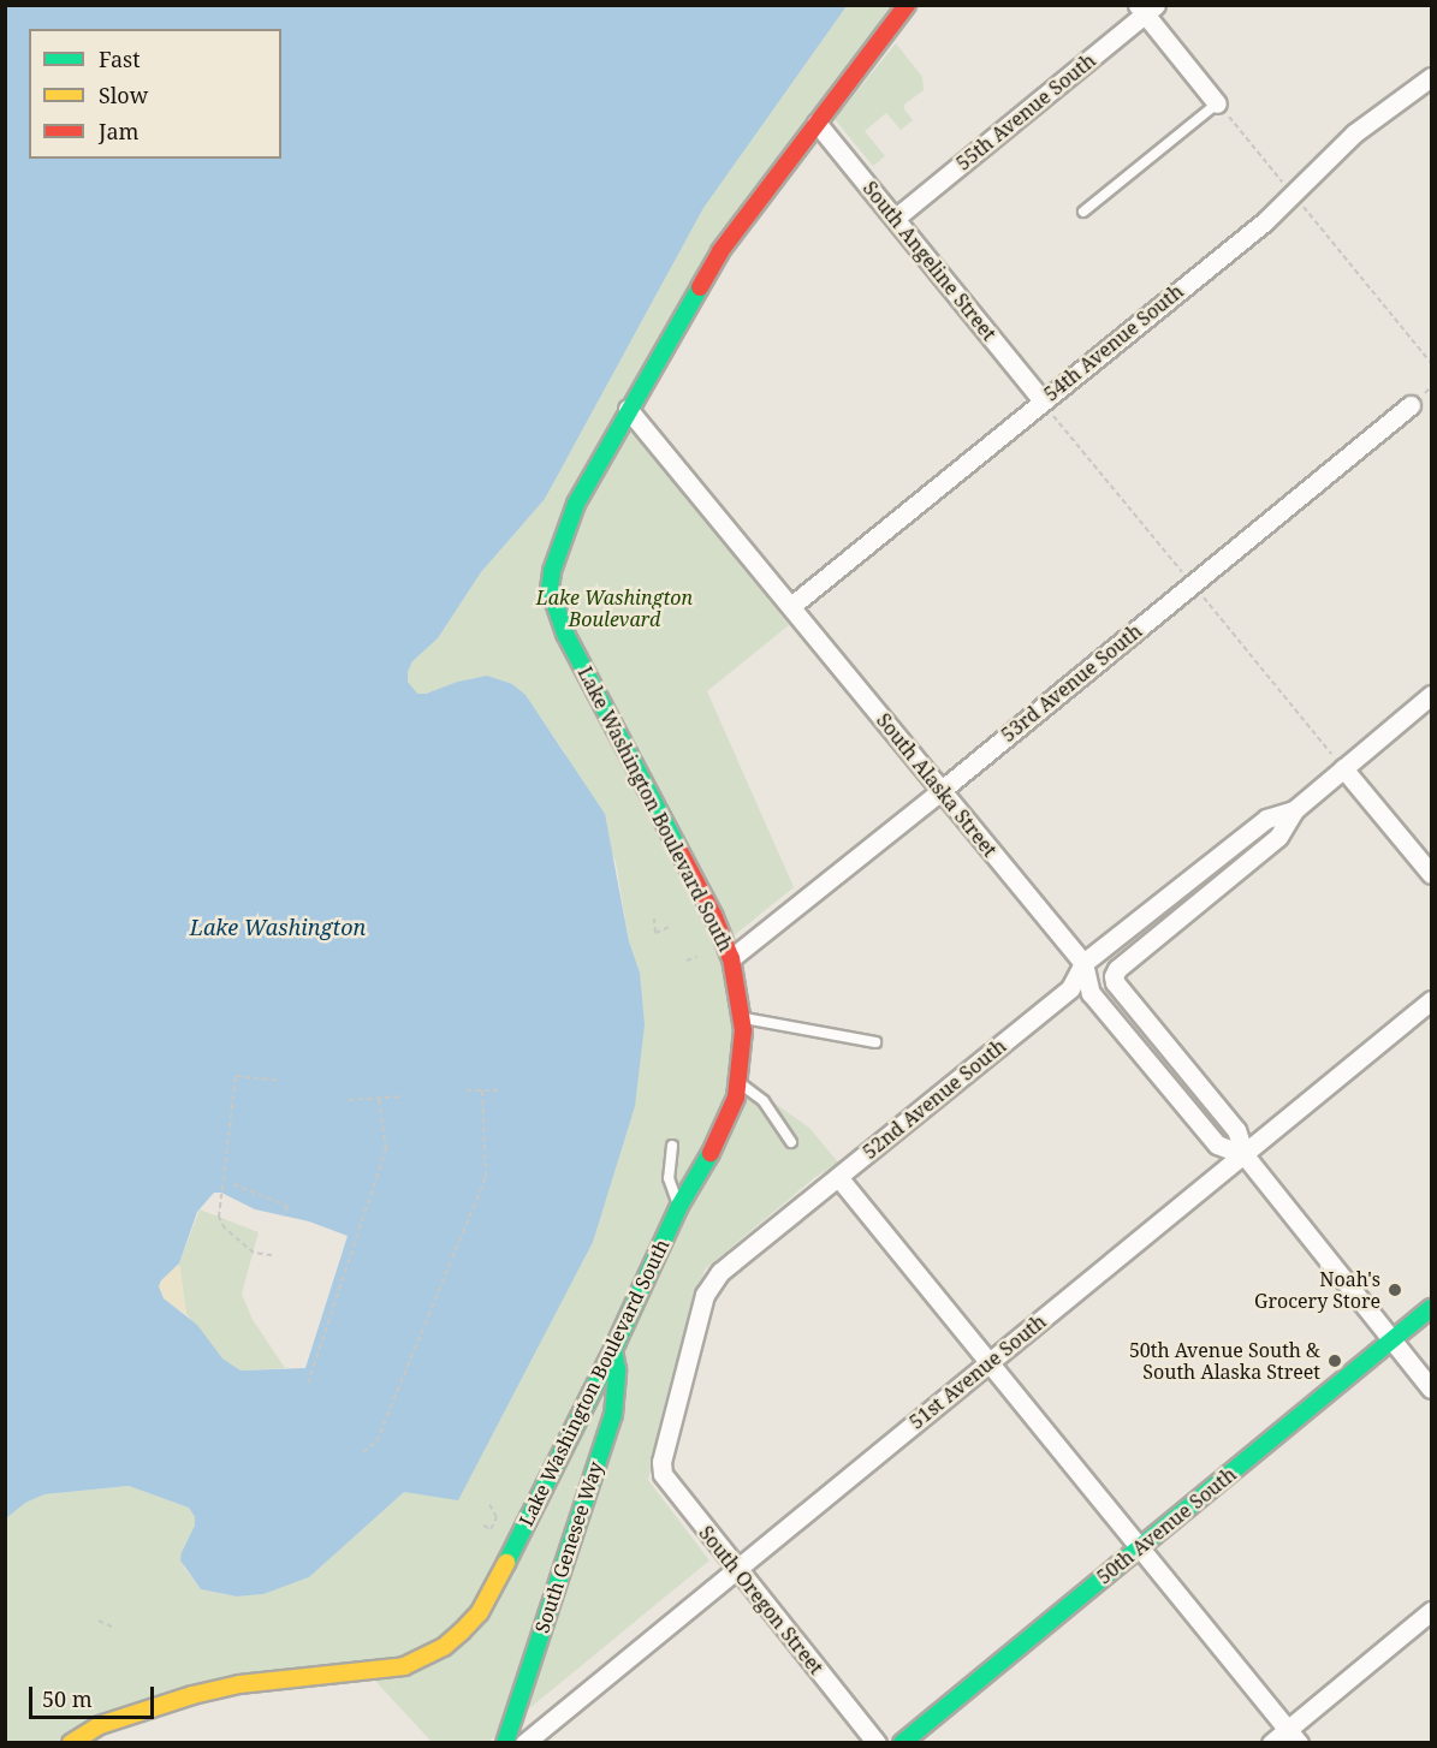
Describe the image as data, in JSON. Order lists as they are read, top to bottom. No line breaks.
{"streets":{"main road":["Lake Washington Boulevard South","50th Avenue South","South Genesee Way"],"street":["55th Avenue South","South Angeline Street","54th Avenue South","53rd Avenue South","South Alaska Street","52nd Avenue South","51st Avenue South","South Oregon Street"]},"crossings":[["55th Avenue South","South Angeline Street"],["South Angeline Street","54th Avenue South"],["South Angeline Street","Lake Washington Boulevard South"],["54th Avenue South","South Alaska Street"],["53rd Avenue South","South Alaska Street"],["53rd Avenue South","Lake Washington Boulevard South"],["South Alaska Street","Lake Washington Boulevard South"],["South Alaska Street","52nd Avenue South"],["South Alaska Street","51st Avenue South"],["South Alaska Street","50th Avenue South"],["Lake Washington Boulevard South","South Genesee Way"],["52nd Avenue South","South Oregon Street"],["51st Avenue South","South Oregon Street"]],"water":["Lake Washington"],"parks":["Lake Washington Boulevard"],"places":["Noah's Grocery Store","50th Avenue South & South Alaska Street"],"legend":["Fast","Slow","Jam"],"scale_bar":"50 m"}
